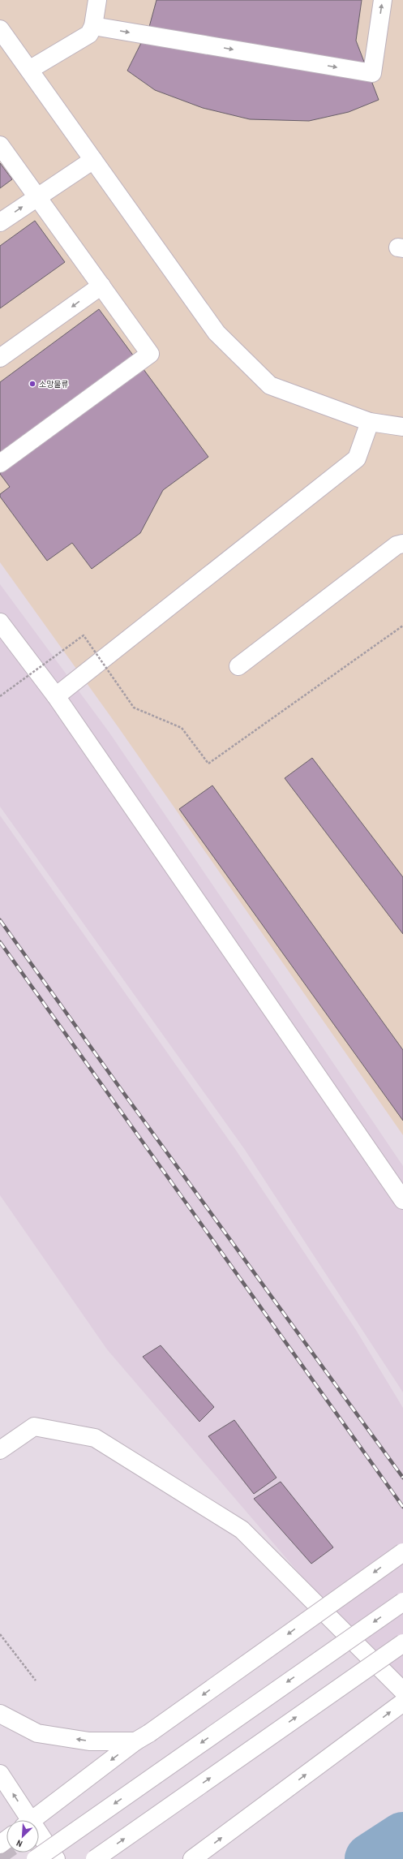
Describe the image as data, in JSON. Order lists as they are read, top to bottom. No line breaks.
{"places":["소망물류"],"north":"bottom left"}
